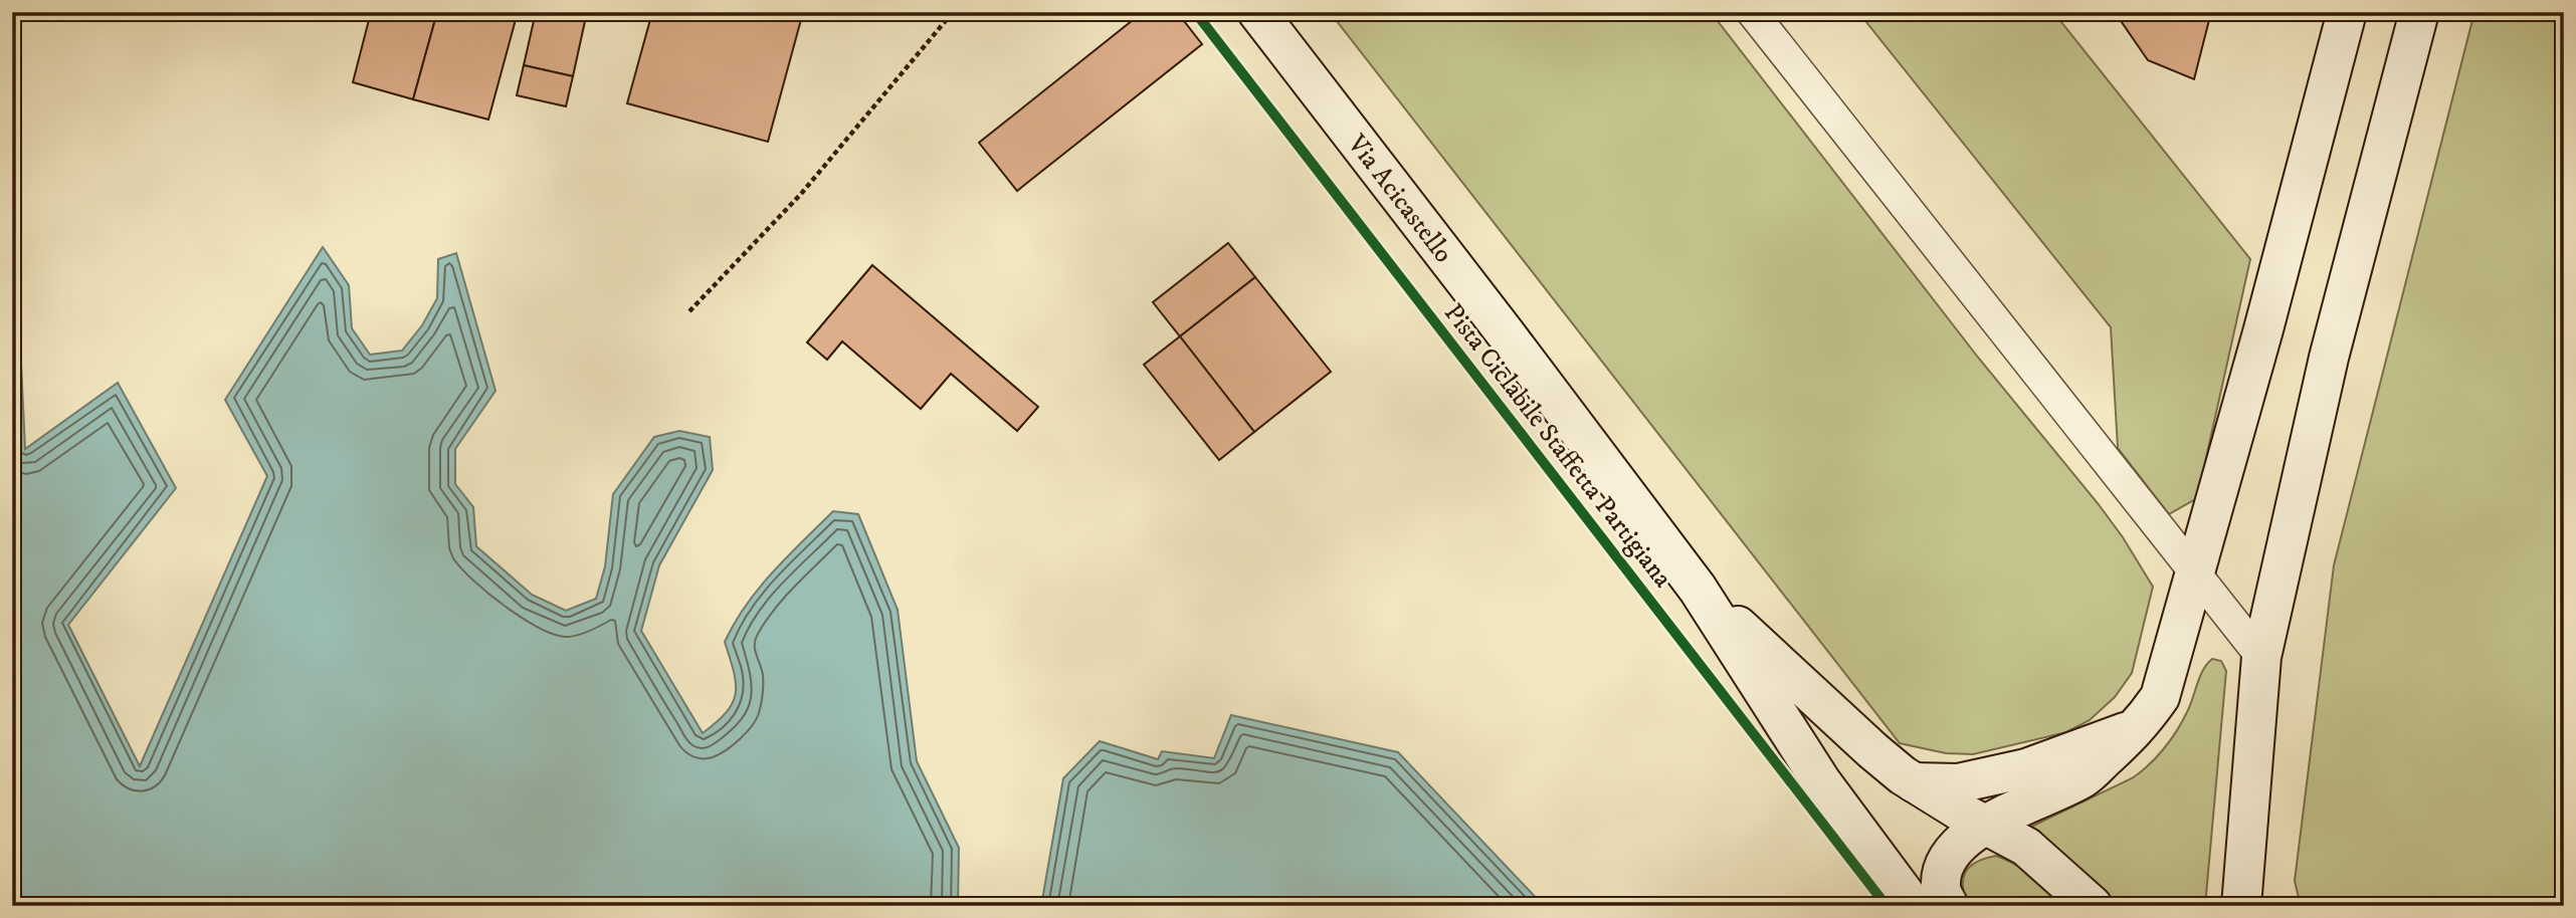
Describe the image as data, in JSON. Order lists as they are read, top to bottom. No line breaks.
{"streets":{"main road":["Via Acicastello"],"cycle path":["Pista Ciclabile Staffetta Partigiana"]}}
